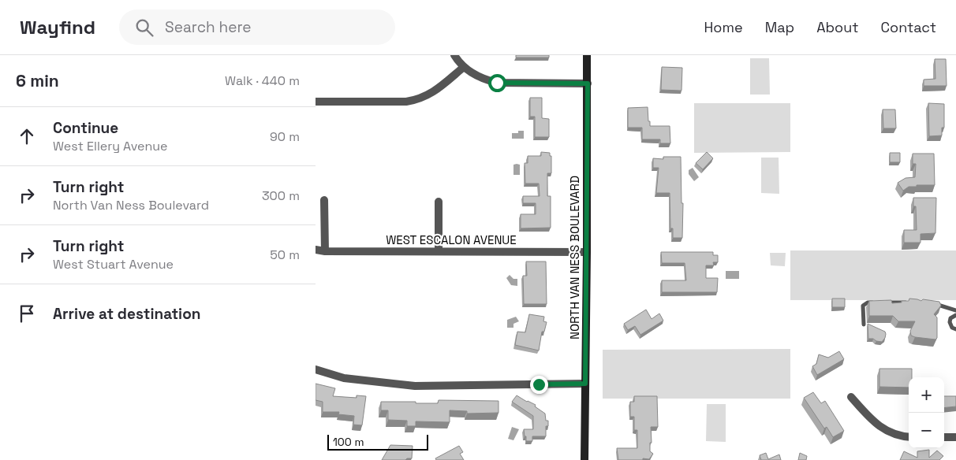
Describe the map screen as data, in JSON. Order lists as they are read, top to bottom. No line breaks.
{"streets":{"street":["WEST ESCALON AVENUE","NORTH VAN NESS BOULEVARD"]},"crossings":[["WEST ESCALON AVENUE","NORTH VAN NESS BOULEVARD"]],"scale_bar":"100 m","page":{"header":"Wayfind","search":"Search here","nav":["Home","Map","About","Contact"],"heading":["6 min","Walk · 440 m"],"list":[["Continue","West Ellery Avenue","90 m"],["Turn right","North Van Ness Boulevard","300 m"],["Turn right","West Stuart Avenue","50 m"],"Arrive at destination"],"map_buttons":["+","−"],"scale":"100 m"}}
